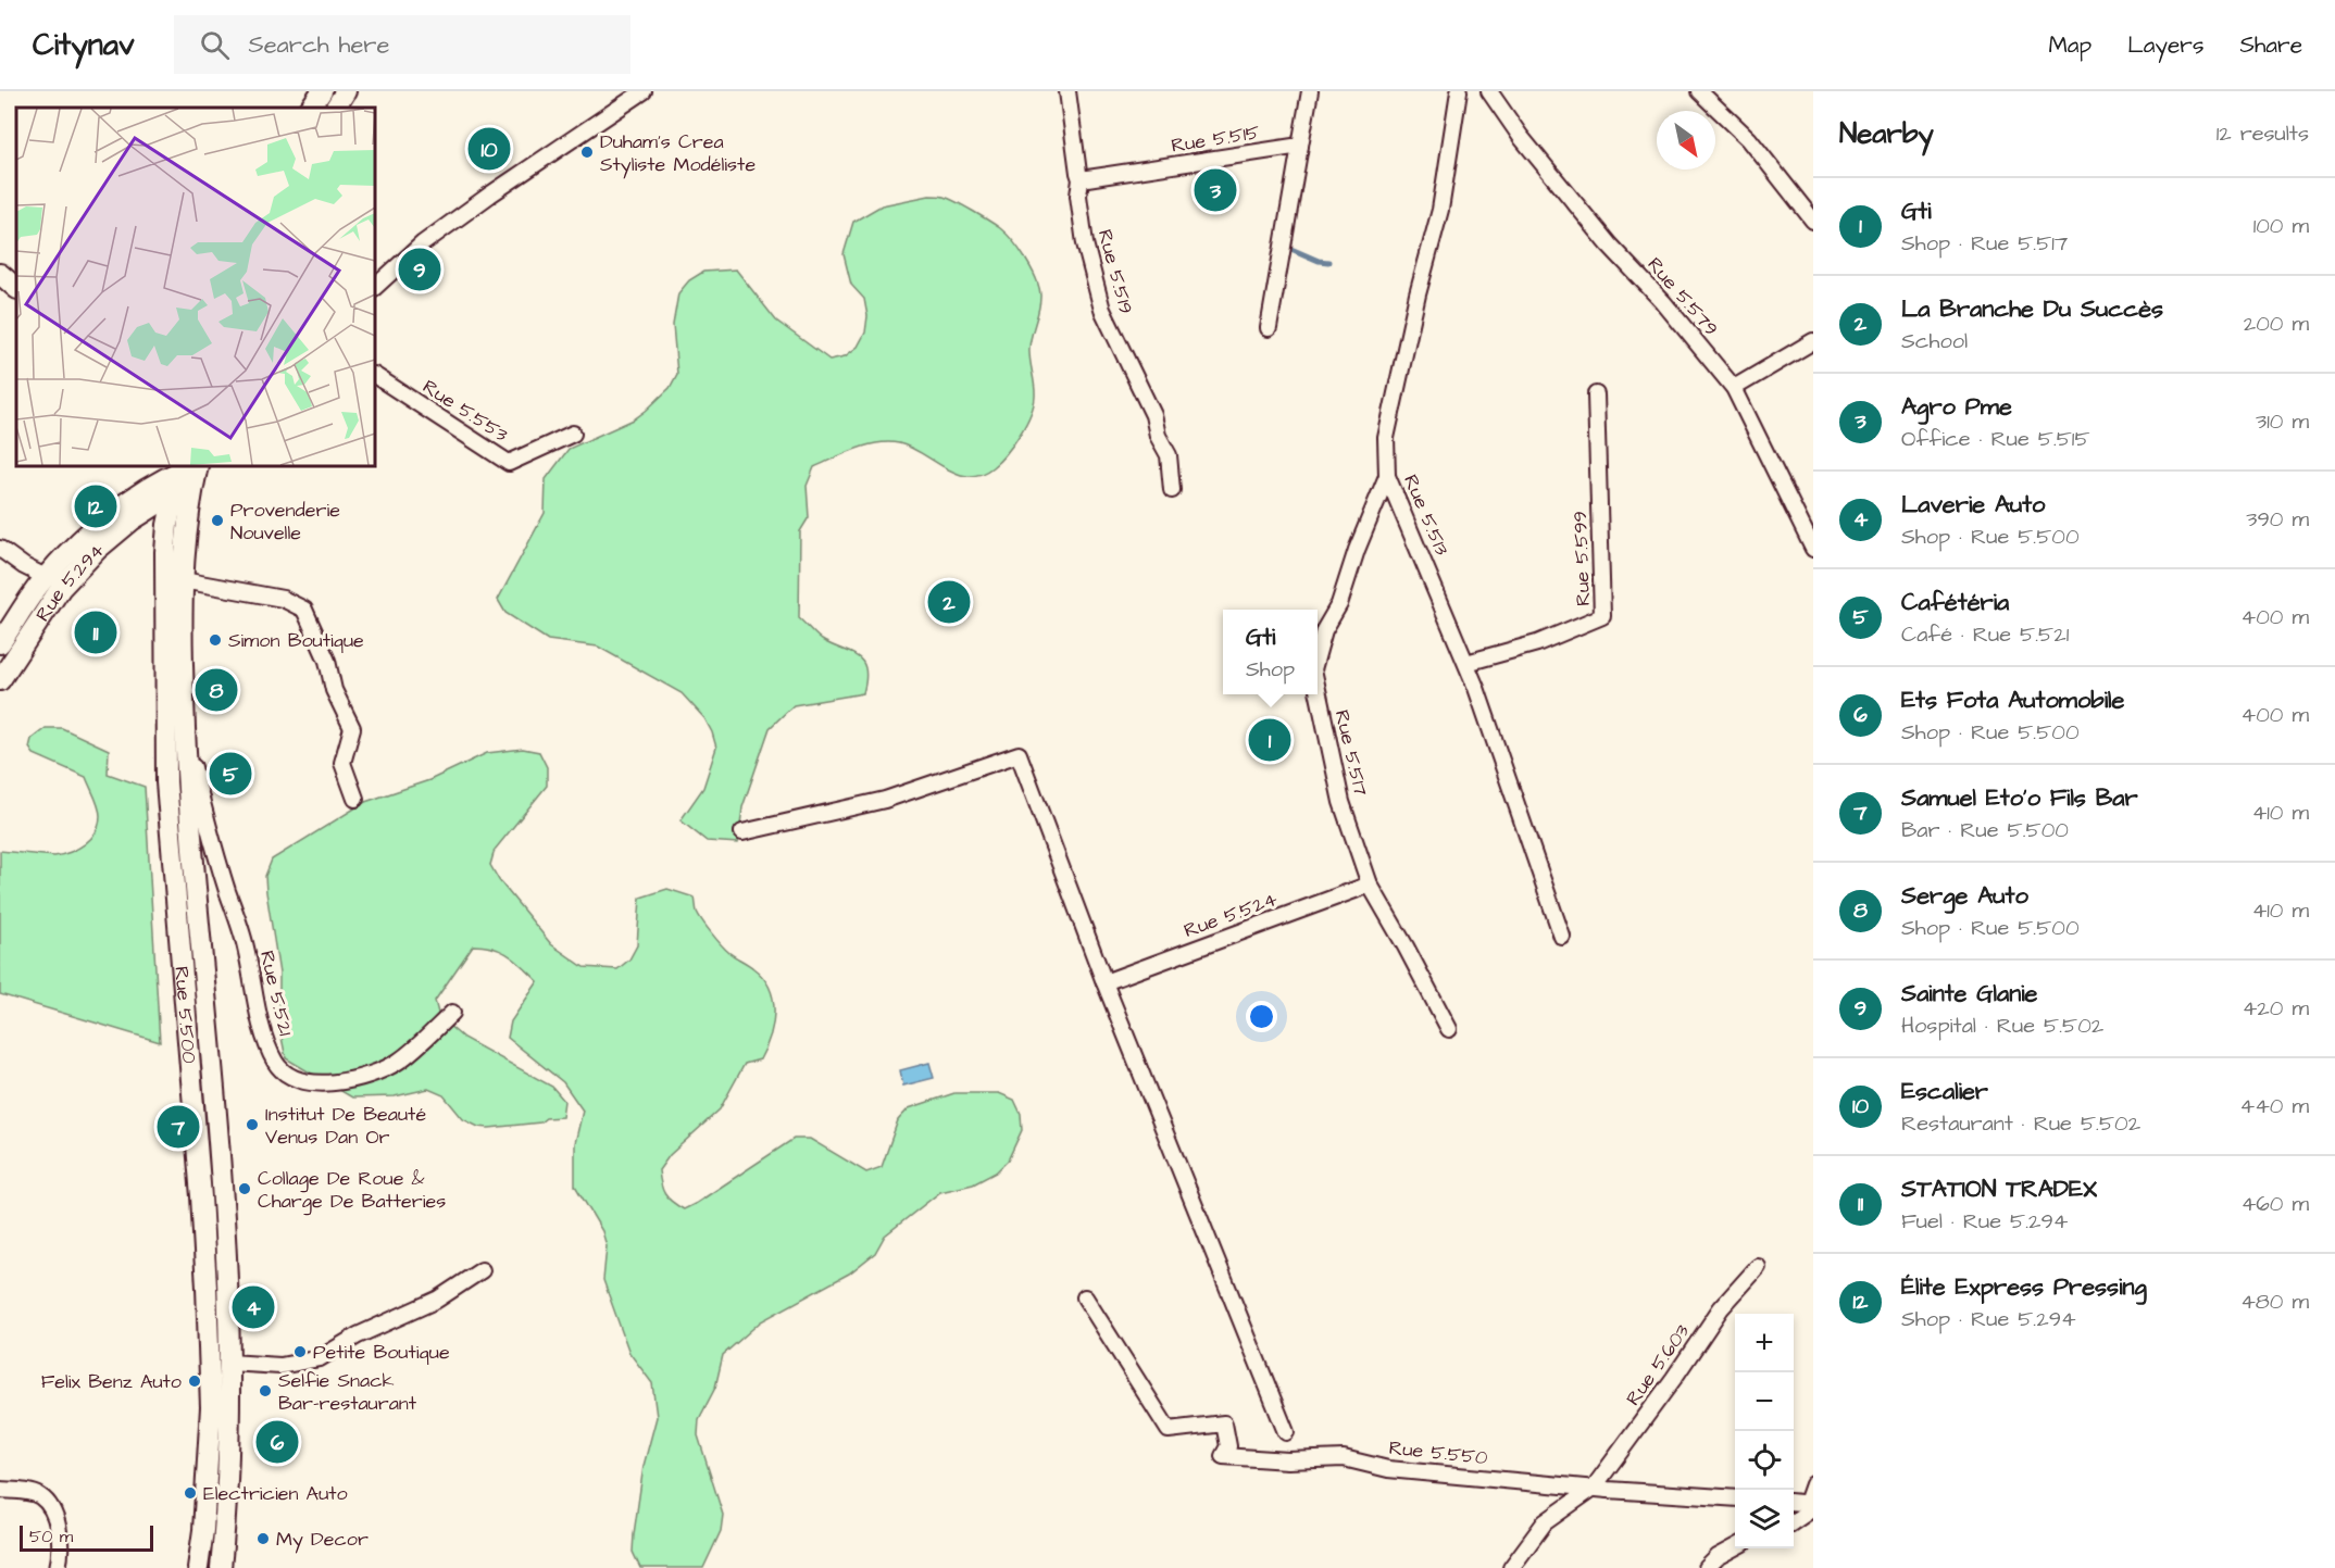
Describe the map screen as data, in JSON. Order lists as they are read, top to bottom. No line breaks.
{"streets":{"main road":["Rue 5.294","Rue 5.500"],"street":["Rue 5.515","Rue 5.519","Rue 5.579","Rue 5.553","Rue 5.513","Rue 5.599","Rue 5.517","Rue 5.524","Rue 5.521","Rue 5.603","Rue 5.550"]},"crossings":[["Rue 5.515","Rue 5.519"],["Rue 5.513","Rue 5.599"],["Rue 5.513","Rue 5.517"],["Rue 5.294","Rue 5.500"],["Rue 5.517","Rue 5.524"],["Rue 5.521","Rue 5.500"],["Rue 5.603","Rue 5.550"]],"places":["Duham's Crea Styliste Modéliste","Provenderie Nouvelle","Simon Boutique","Institut De Beauté Venus Dan Or","Collage De Roue & Charge De Batteries","Petite Boutique","Felix Benz Auto","Selfie Snack Bar-restaurant","Electricien Auto","My Decor"],"scale_bar":"50 m","north":"bottom right","page":{"header":"Citynav","search":"Search here","nav":["Map","Layers","Share"],"heading":["Nearby","12 results"],"pins":["10","3","9","12","2","11","8","1","5","7","4","6"],"list":[{"mark":"1","name":"Gti","note":"Shop · Rue 5.517","value":"100 m"},{"mark":"2","name":"La Branche Du Succès","note":"School","value":"200 m"},{"mark":"3","name":"Agro Pme","note":"Office · Rue 5.515","value":"310 m"},{"mark":"4","name":"Laverie Auto","note":"Shop · Rue 5.500","value":"390 m"},{"mark":"5","name":"Cafétéria","note":"Café · Rue 5.521","value":"400 m"},{"mark":"6","name":"Ets Fota Automobile","note":"Shop · Rue 5.500","value":"400 m"},{"mark":"7","name":"Samuel Eto'o Fils Bar","note":"Bar · Rue 5.500","value":"410 m"},{"mark":"8","name":"Serge Auto","note":"Shop · Rue 5.500","value":"410 m"},{"mark":"9","name":"Sainte Glanie","note":"Hospital · Rue 5.502","value":"420 m"},{"mark":"10","name":"Escalier","note":"Restaurant · Rue 5.502","value":"440 m"},{"mark":"11","name":"STATION TRADEX","note":"Fuel · Rue 5.294","value":"460 m"},{"mark":"12","name":"Élite Express Pressing","note":"Shop · Rue 5.294","value":"480 m"}],"popup":["Gti","Shop"],"map_buttons":["+","−"],"scale":"50 m"}}
